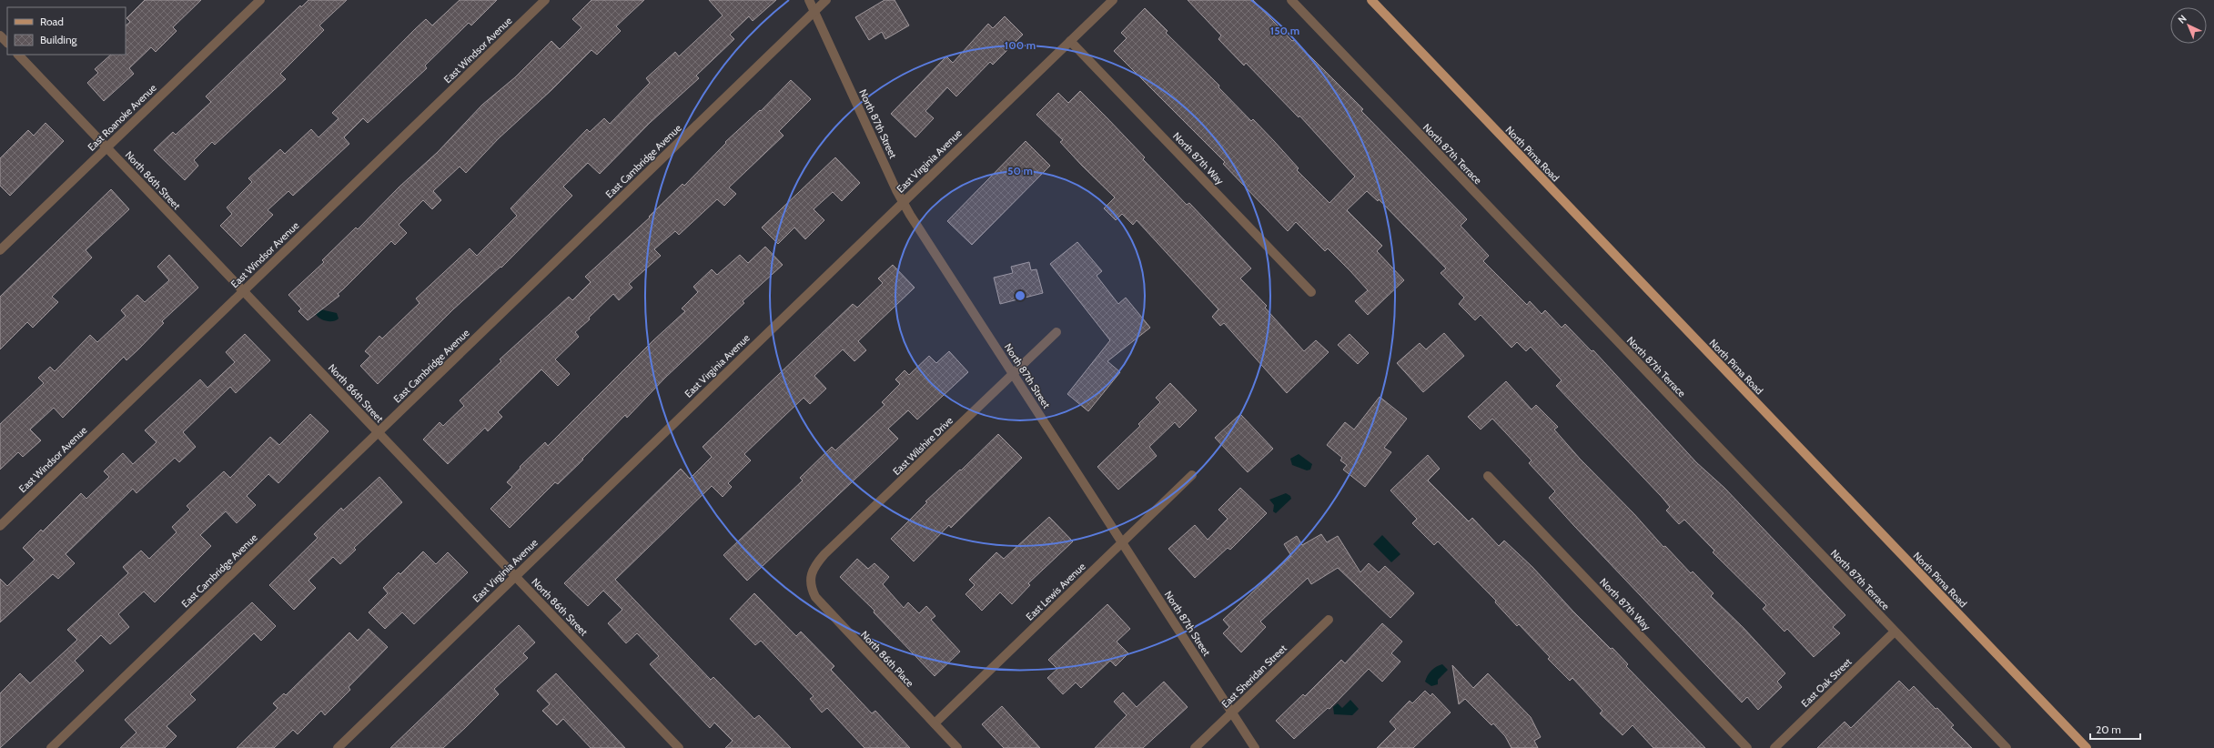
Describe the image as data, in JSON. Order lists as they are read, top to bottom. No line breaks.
{"streets":{"main road":["North Pima Road"],"street":["East Windsor Avenue","East Roanoke Avenue","North 87th Street","North 87th Terrace","North 87th Way","East Cambridge Avenue","East Virginia Avenue","North 86th Street","East Wilshire Drive","East Lewis Avenue","North 86th Place","East Sheridan Street","East Oak Street"]},"crossings":[["East Windsor Avenue","North 86th Street"],["East Roanoke Avenue","North 86th Street"],["North 87th Street","East Cambridge Avenue"],["North 87th Street","East Virginia Avenue"],["North 87th Street","East Wilshire Drive"],["North 87th Street","East Lewis Avenue"],["North 87th Street","East Sheridan Street"],["North 87th Terrace","East Oak Street"],["North 87th Way","East Virginia Avenue"],["East Cambridge Avenue","North 86th Street"],["East Virginia Avenue","North 86th Street"],["East Wilshire Drive","North 86th Place"],["East Lewis Avenue","North 86th Place"]],"legend":["Road","Building"],"scale_bar":"20 m","north":"top left","rings":["150 m","100 m","50 m"]}
